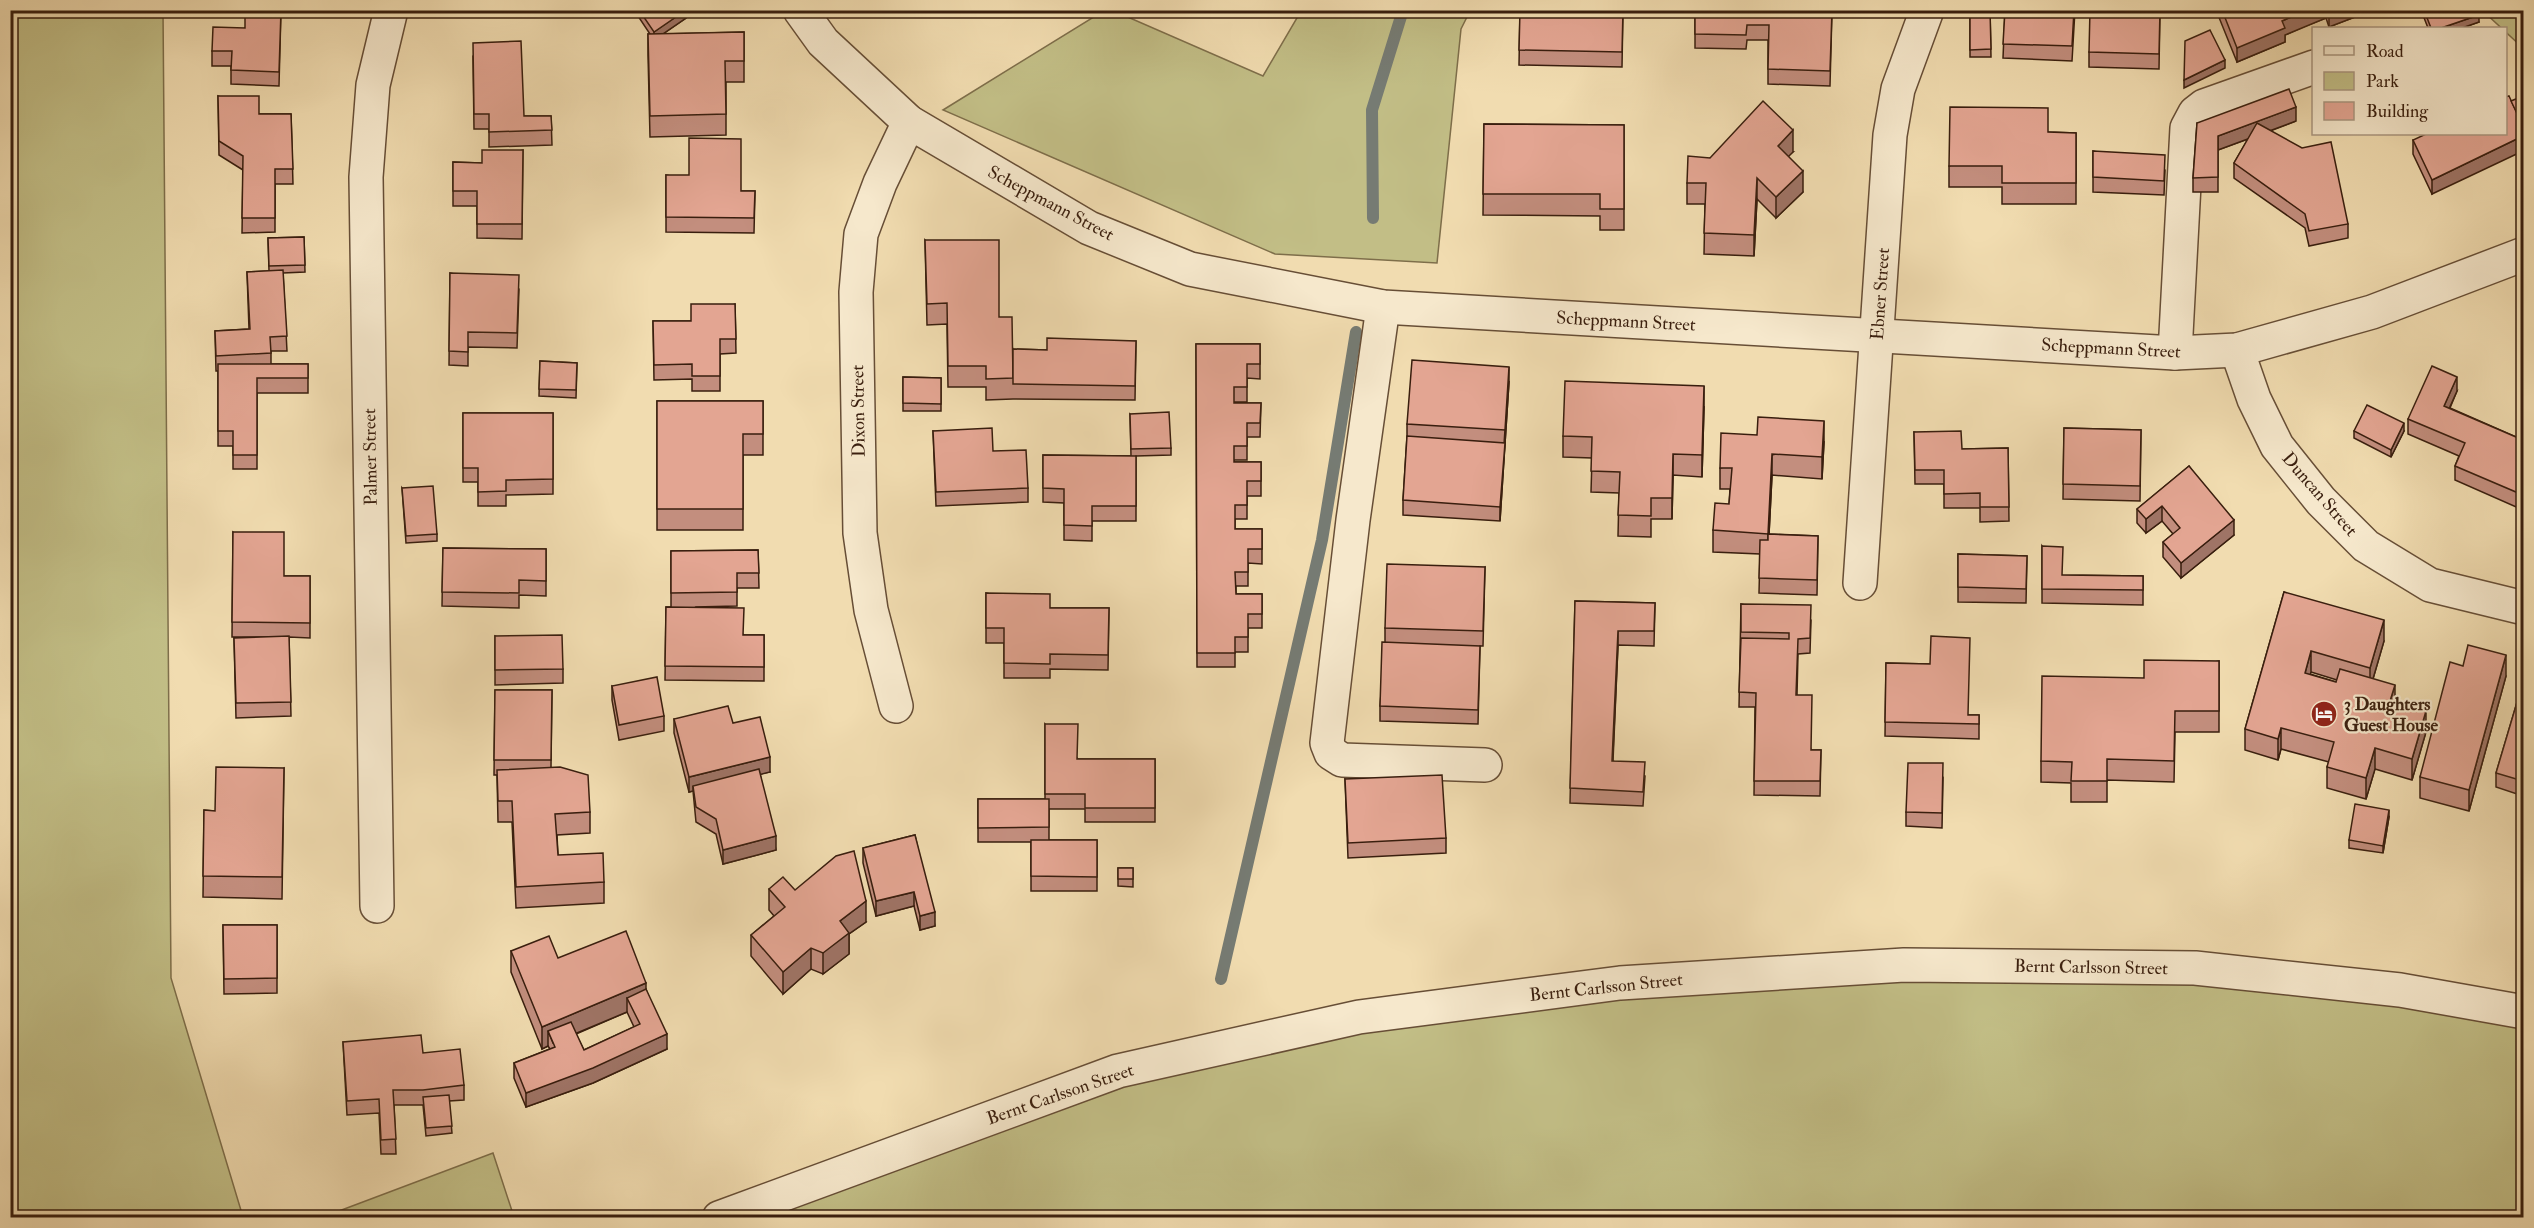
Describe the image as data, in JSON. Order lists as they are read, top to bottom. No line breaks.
{"streets":{"street":["Scheppmann Street","Ebner Street","Dixon Street","Palmer Street","Duncan Street","Bernt Carlsson Street"]},"crossings":[["Scheppmann Street","Ebner Street"],["Scheppmann Street","Dixon Street"],["Scheppmann Street","Duncan Street"]],"places":{"hotel":["3 Daughters Guest House"]},"legend":["Road","Park","Building"]}
